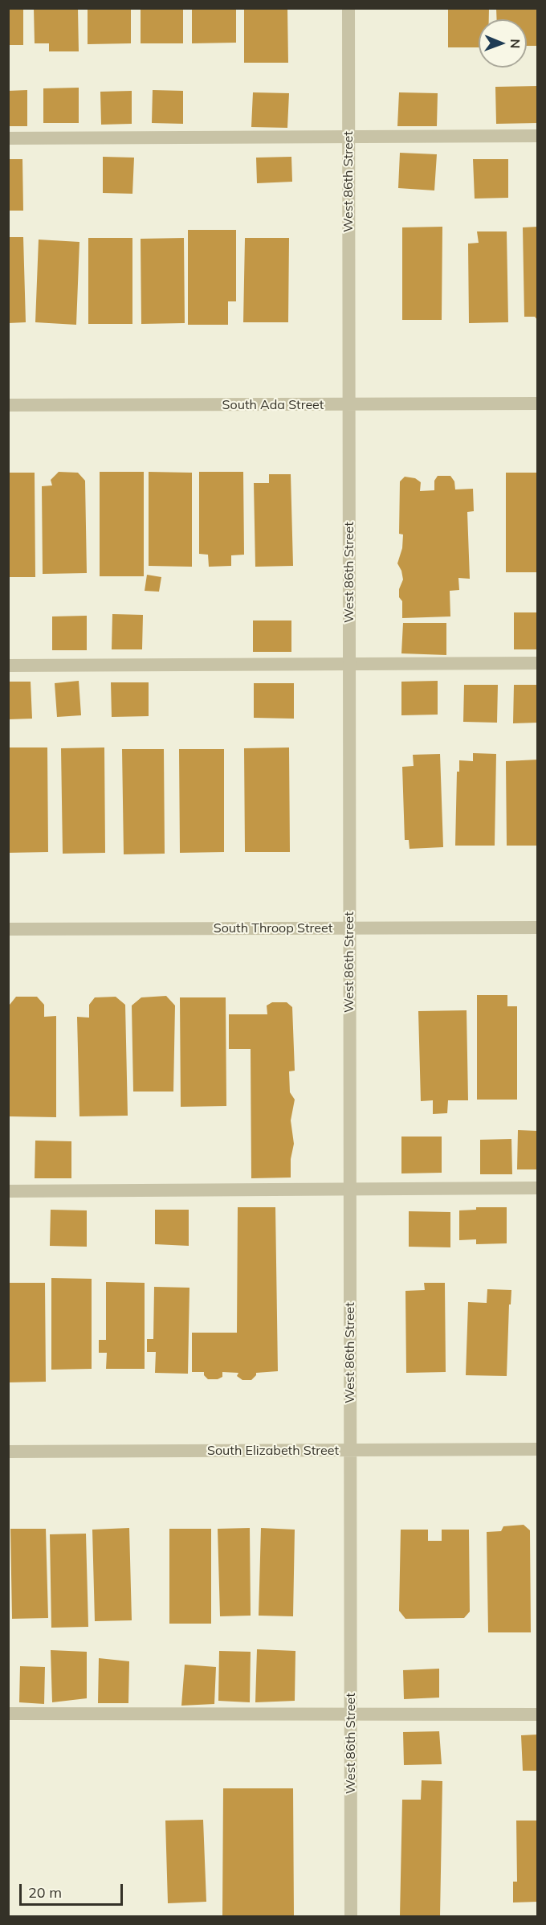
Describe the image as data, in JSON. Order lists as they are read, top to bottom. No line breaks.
{"streets":{"street":["West 86th Street","South Ada Street","South Throop Street","South Elizabeth Street"]},"crossings":[["West 86th Street","South Ada Street"],["West 86th Street","South Throop Street"],["West 86th Street","South Elizabeth Street"]],"scale_bar":"20 m","north":"right"}
